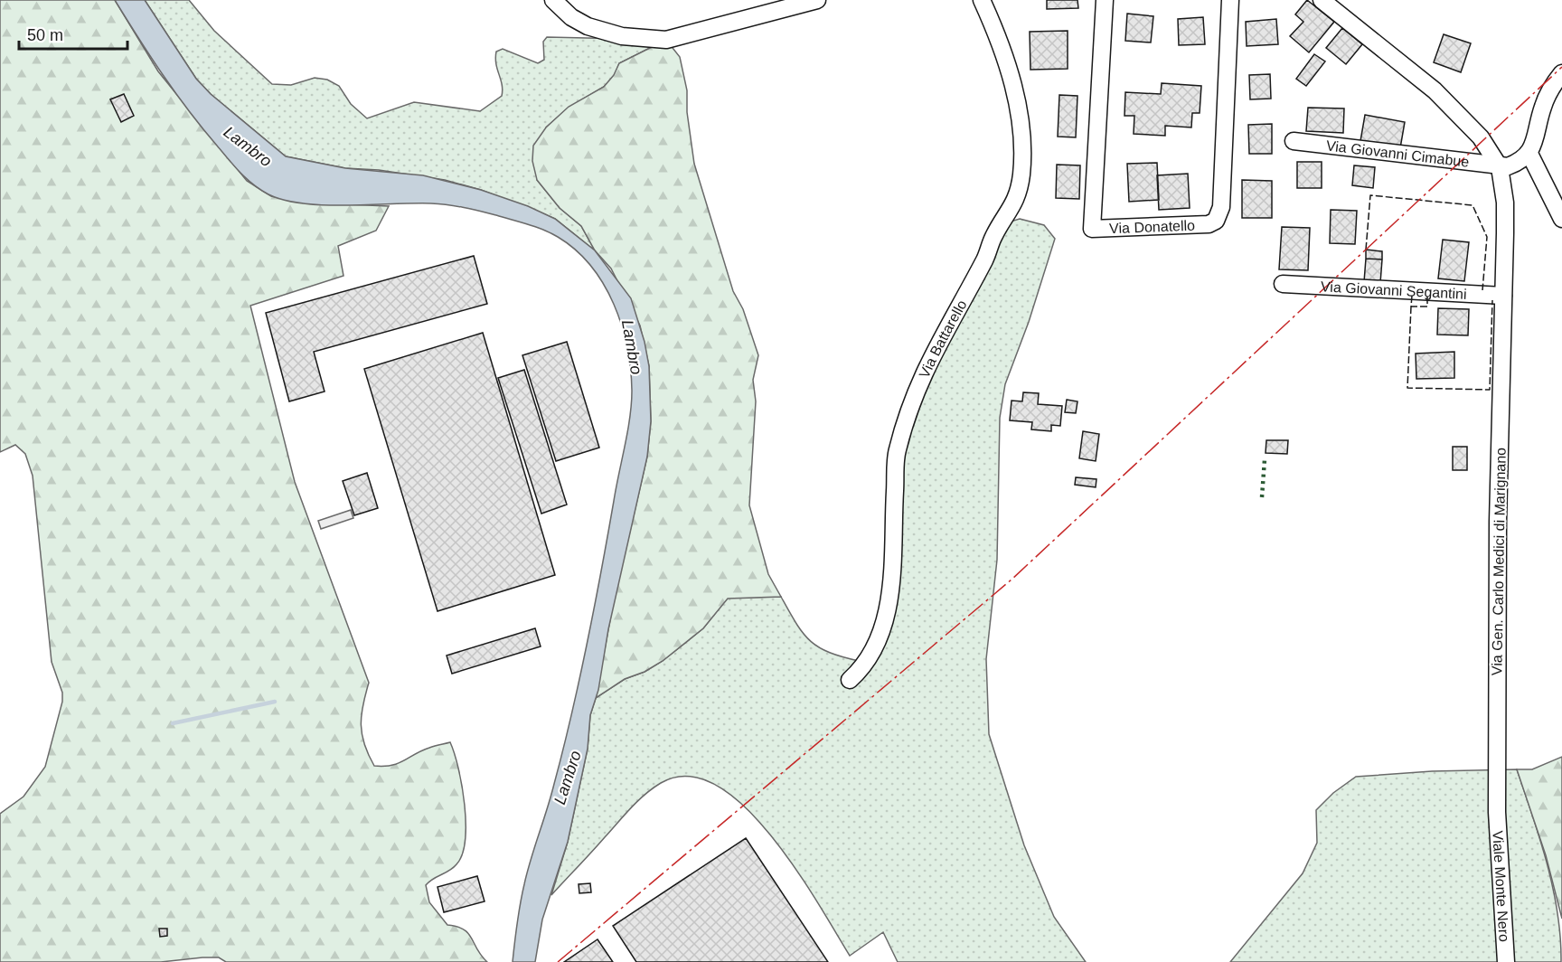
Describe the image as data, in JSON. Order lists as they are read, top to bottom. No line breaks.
{"streets":{"street":["Via Giovanni Cimabue","Via Donatello","Via Giovanni Segantini","Via Battarello","Via Gen. Carlo Medici di Marignano","Viale Monte Nero"]},"crossings":[["Via Giovanni Cimabue","Via Gen. Carlo Medici di Marignano"],["Via Giovanni Segantini","Via Gen. Carlo Medici di Marignano"],["Via Gen. Carlo Medici di Marignano","Viale Monte Nero"]],"water":["Lambro"],"scale_bar":"50 m"}
